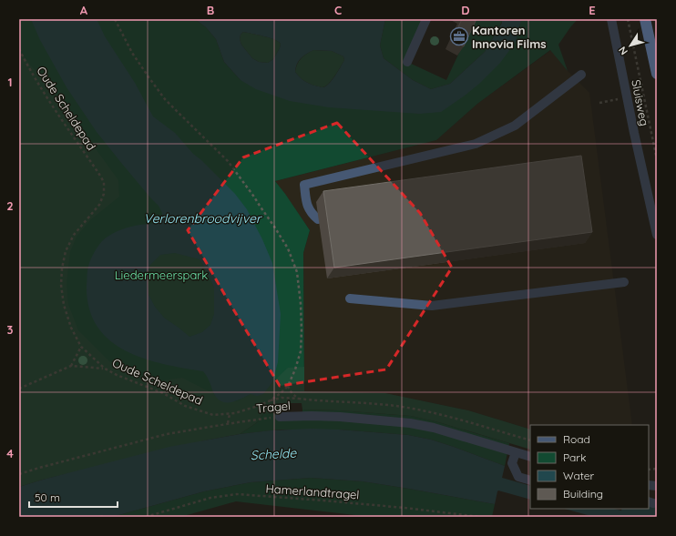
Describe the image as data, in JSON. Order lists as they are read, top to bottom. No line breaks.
{"streets":{"street":["Sluisweg","Tragel"],"path":["Oude Scheldepad","Hamerlandtragel"]},"water":["Verlorenbroodvijver","Schelde"],"parks":["Liedermeerspark"],"places":{"office":["Kantoren Innovia Films"]},"legend":["Road","Park","Water","Building"],"scale_bar":"50 m","north":"bottom left","grid":{"columns":["A","B","C","D","E"],"rows":["1","2","3","4"]}}
